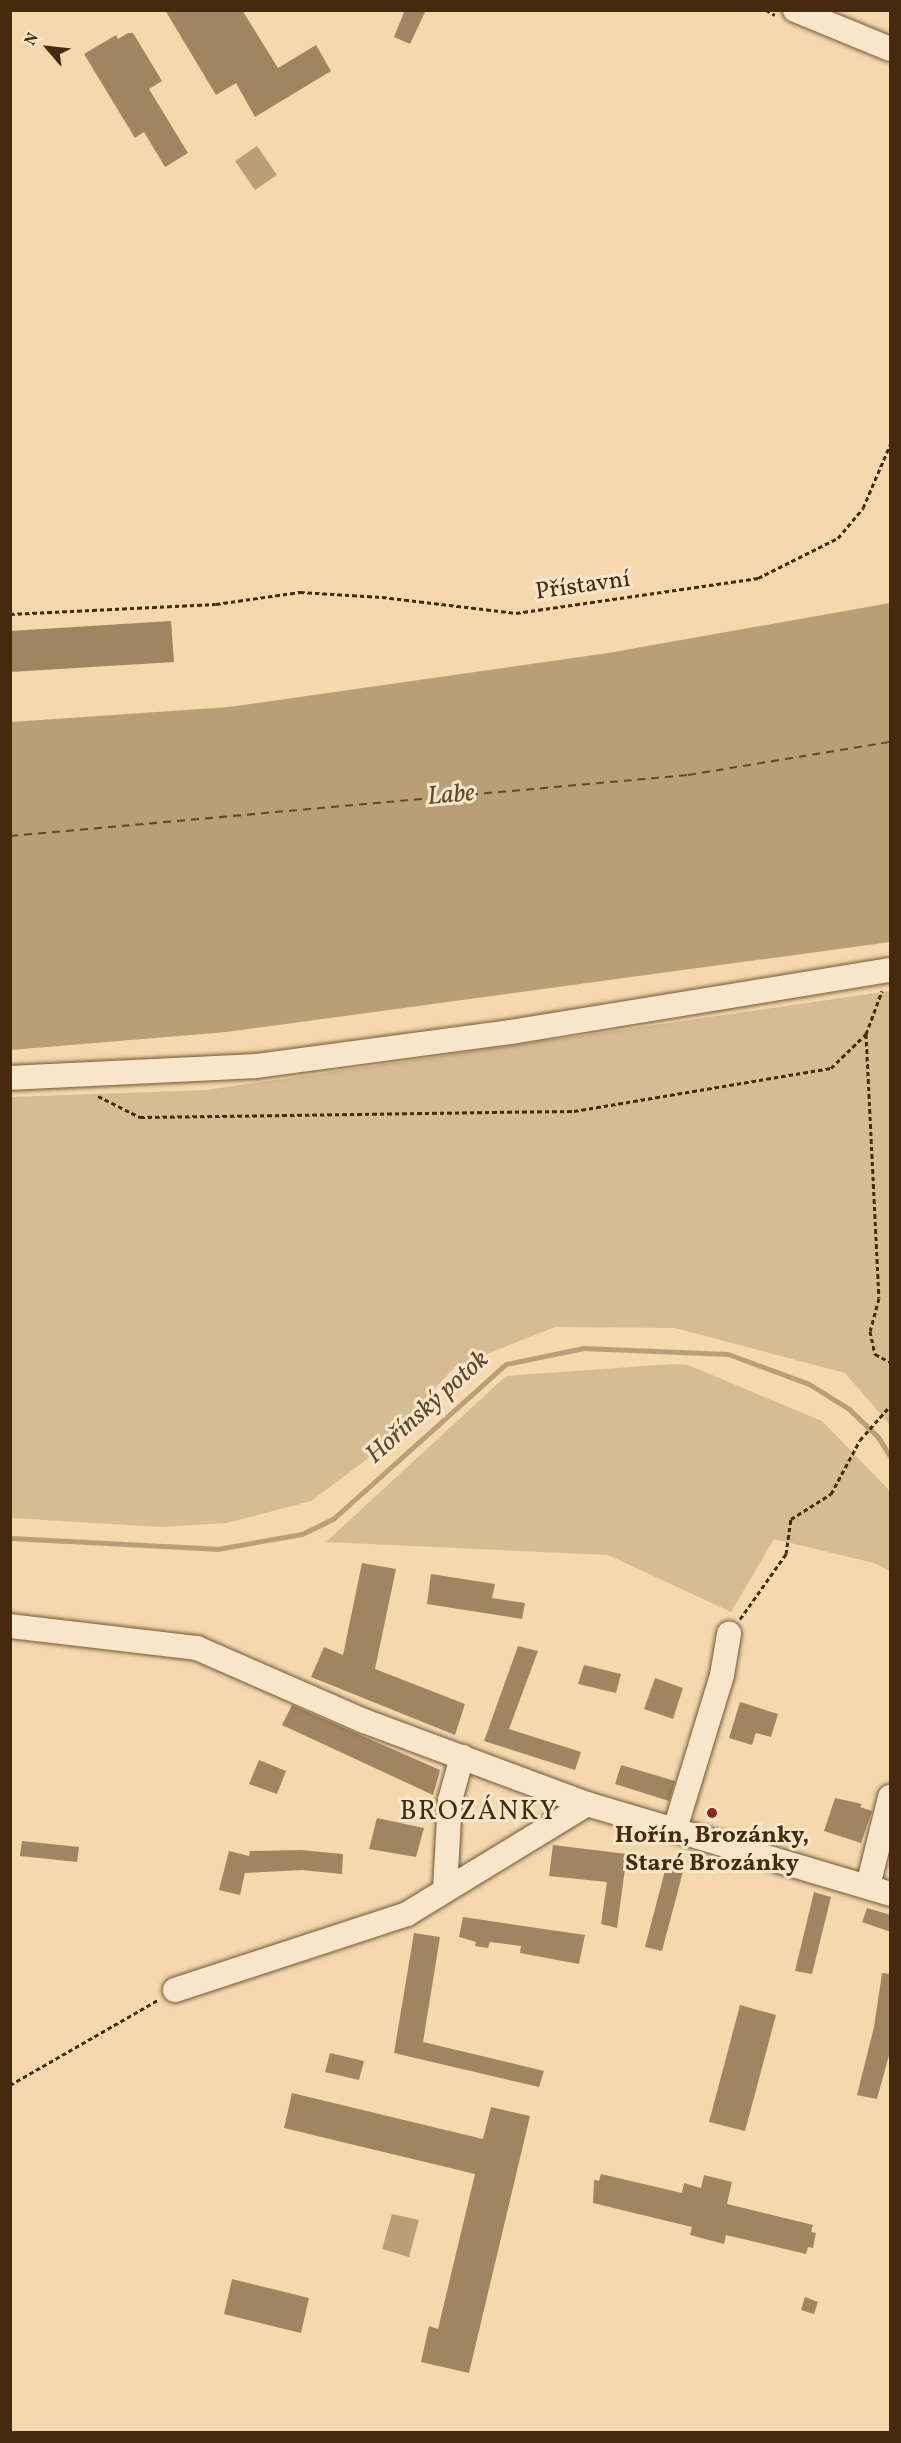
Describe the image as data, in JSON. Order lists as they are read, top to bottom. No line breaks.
{"streets":{"path":["Přístavní"]},"districts":["BROZÁNKY"],"water":["Labe","Hořínský potok"],"places":["Hořín, Brozánky, Staré Brozánky"],"north":"top left"}
